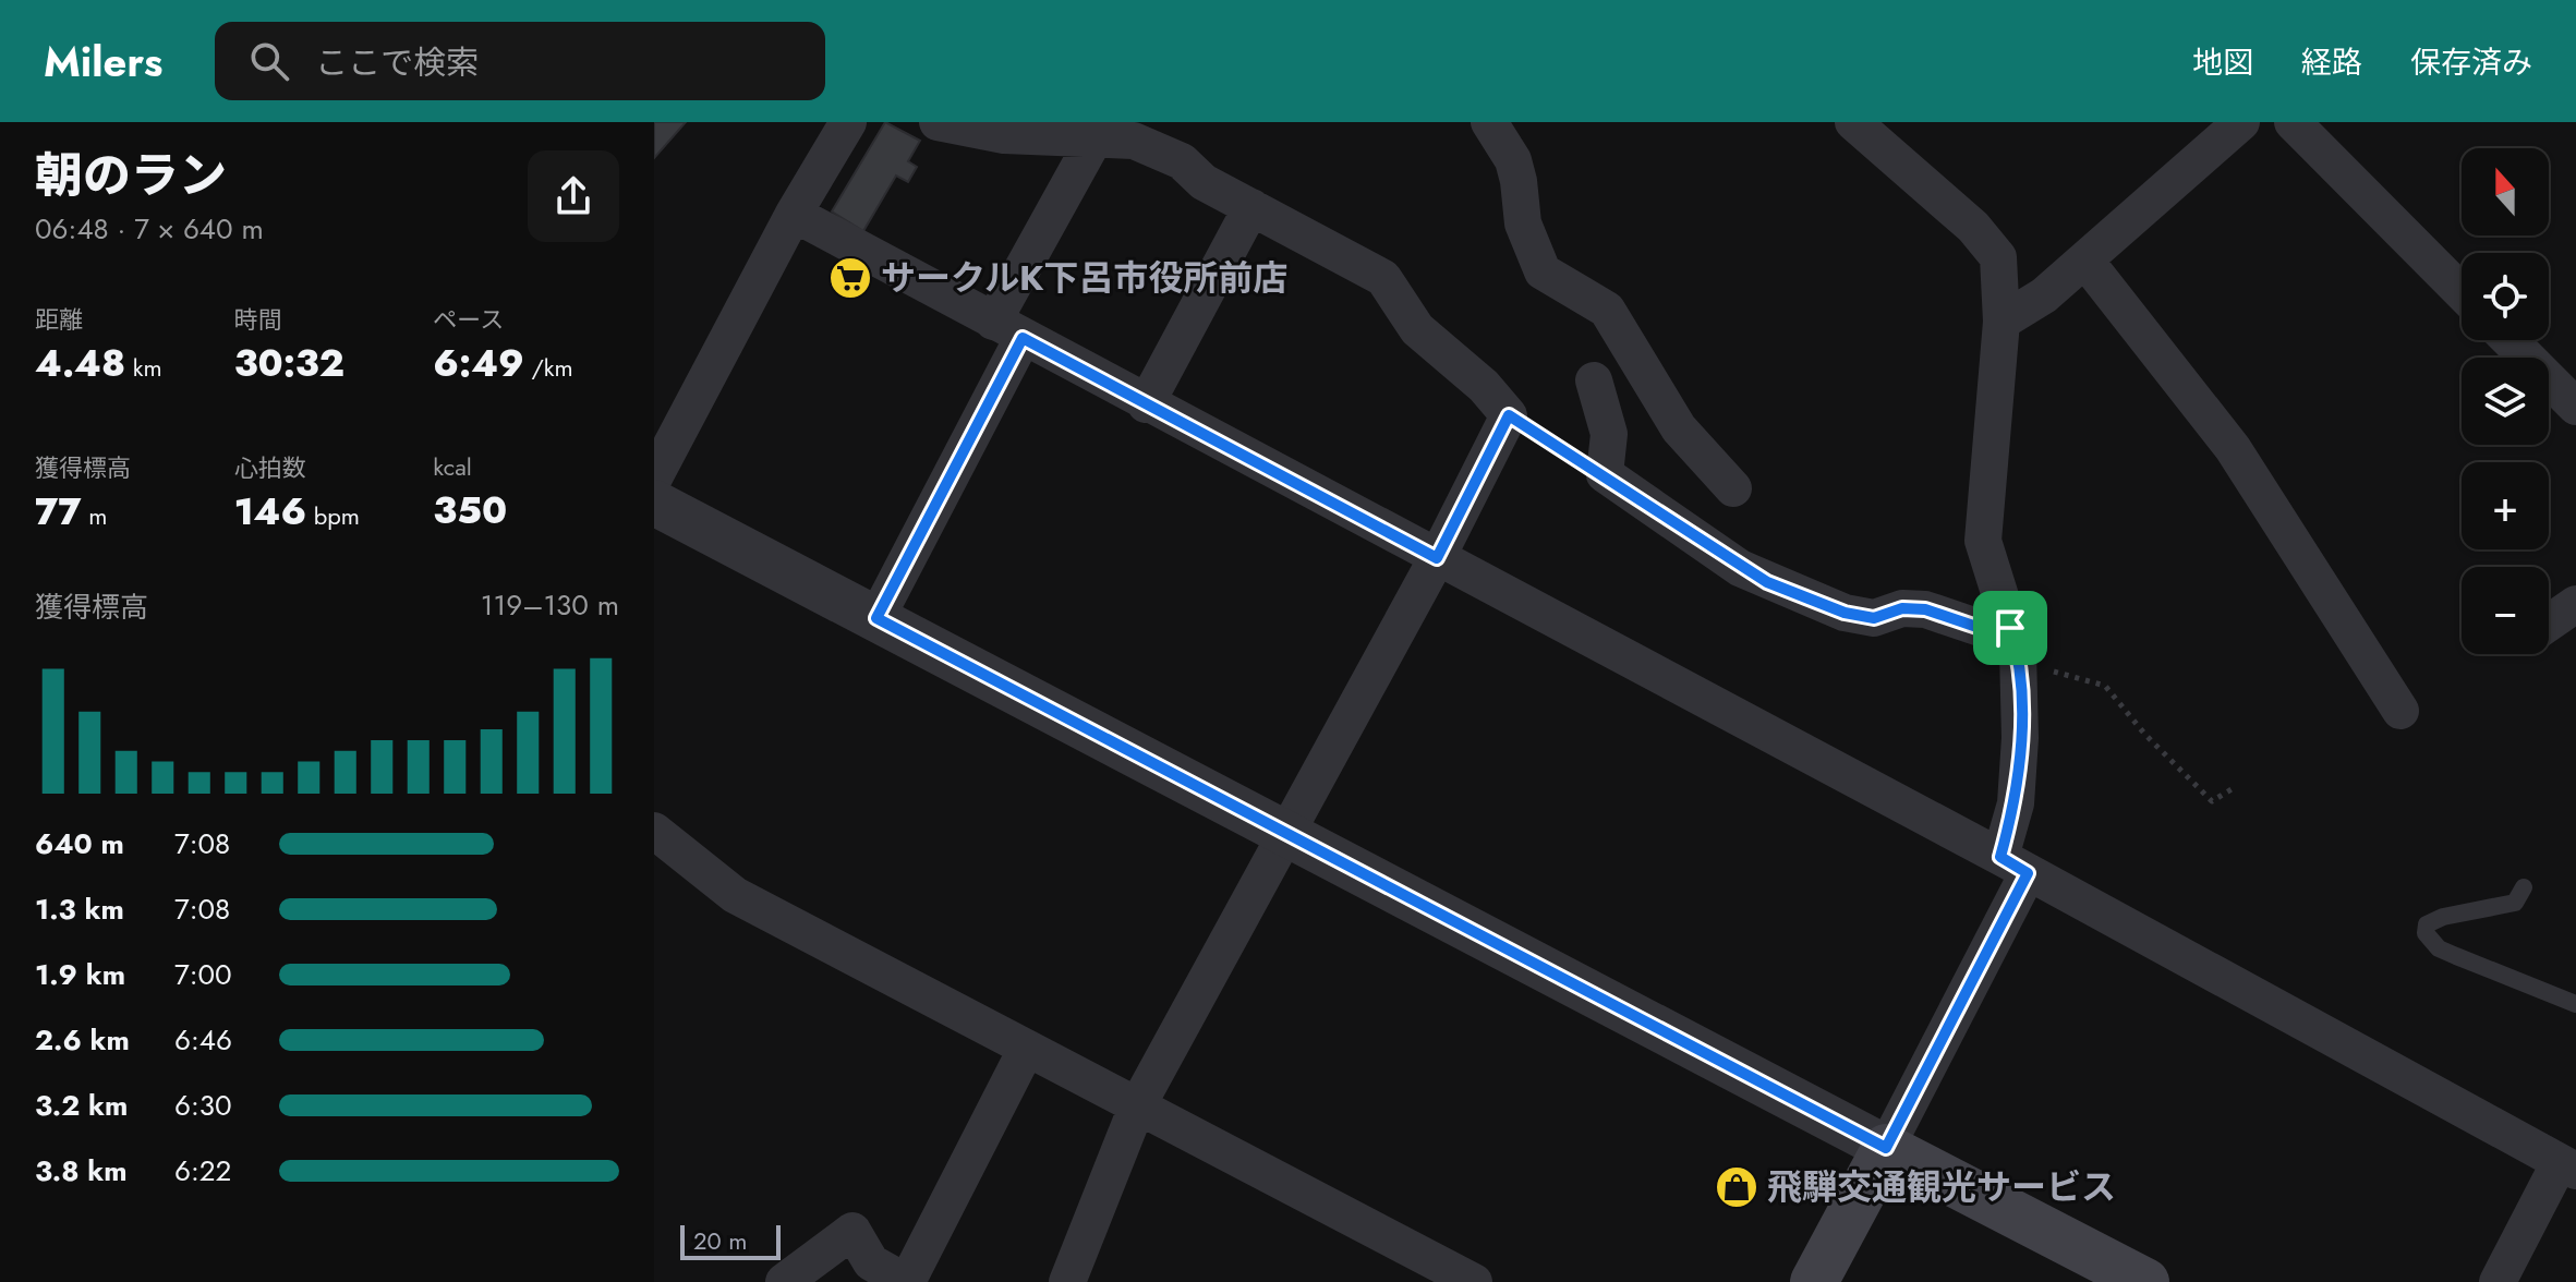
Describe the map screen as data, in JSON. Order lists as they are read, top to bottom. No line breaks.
{"places":{"supermarket":["サークルK下呂市役所前店"],"shop":["飛騨交通観光サービス"]},"scale_bar":"20 m","north":"top","page":{"header":"Milers","search":"ここで検索","nav":["地図","経路","保存済み"],"heading":["朝のラン","06:48 · 7 × 640 m"],"map_buttons":["+","−"],"stats":[["距離","4.48 km"],["時間","30:32"],["ペース","6:49 /km"],["獲得標高","77 m"],["心拍数","146 bpm"],["kcal","350"]],"chart":["獲得標高","119–130 m"],"list":[{"name":"640 m","note":"7:08"},{"name":"1.3 km","note":"7:08"},{"name":"1.9 km","note":"7:00"},{"name":"2.6 km","note":"6:46"},{"name":"3.2 km","note":"6:30"},{"name":"3.8 km","note":"6:22"}],"scale":"20 m"}}
